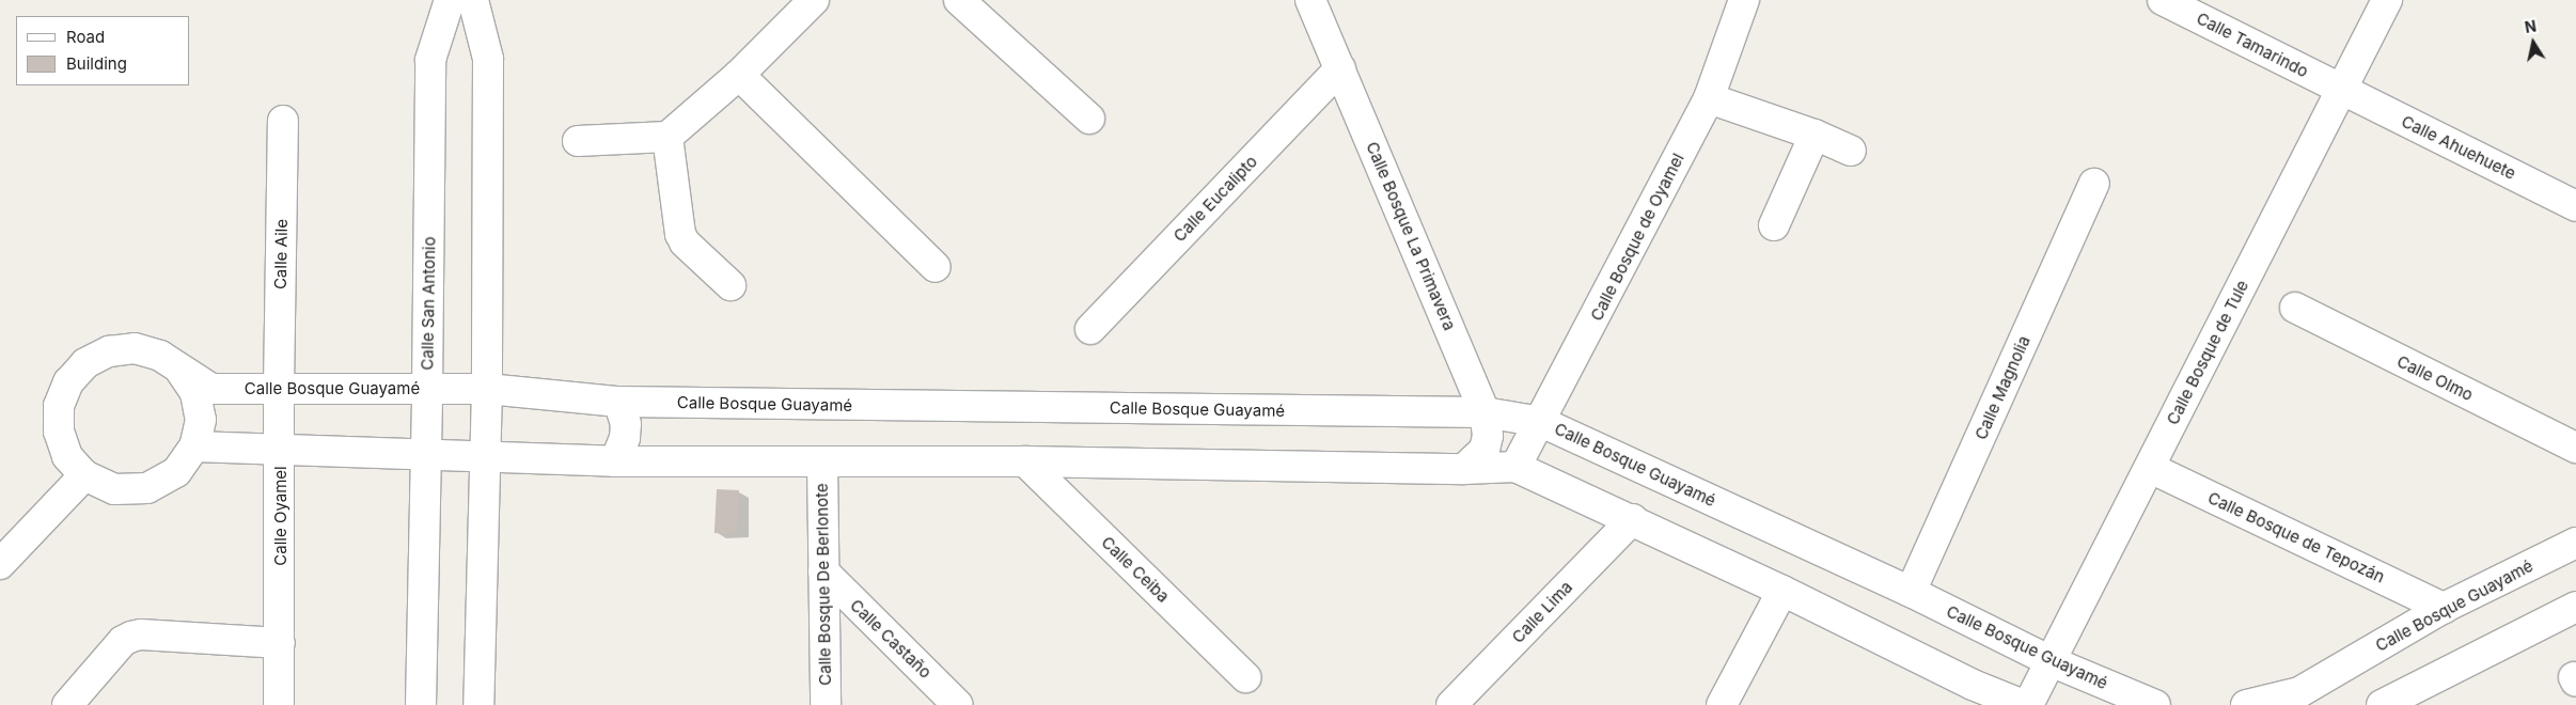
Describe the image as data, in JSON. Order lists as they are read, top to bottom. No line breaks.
{"streets":{"street":["Calle Tamarindo","Calle Ahuehuete","Calle Eucalipto","Calle Bosque La Primavera","Calle Bosque de Oyamel","Calle Aile","Calle San Antonio","Calle Bosque de Tule","Calle Olmo","Calle Magnolia","Calle Bosque Guayamé","Calle Oyamel","Calle Bosque de Tepozán","Calle Ceiba","Calle Bosque De Berlonote","Calle Lima","Calle Castaño"]},"crossings":[["Calle Tamarindo","Calle Ahuehuete"],["Calle Tamarindo","Calle Bosque de Tule"],["Calle Ahuehuete","Calle Bosque de Tule"],["Calle Eucalipto","Calle Bosque La Primavera"],["Calle Bosque La Primavera","Calle Bosque Guayamé"],["Calle Bosque de Oyamel","Calle Bosque Guayamé"],["Calle Aile","Calle Bosque Guayamé"],["Calle Aile","Calle Oyamel"],["Calle San Antonio","Calle Bosque Guayamé"],["Calle Bosque de Tule","Calle Bosque Guayamé"],["Calle Bosque de Tule","Calle Bosque de Tepozán"],["Calle Magnolia","Calle Bosque Guayamé"],["Calle Bosque Guayamé","Calle Oyamel"],["Calle Bosque Guayamé","Calle Bosque de Tepozán"],["Calle Bosque De Berlonote","Calle Castaño"]],"legend":["Road","Building"],"north":"top"}
